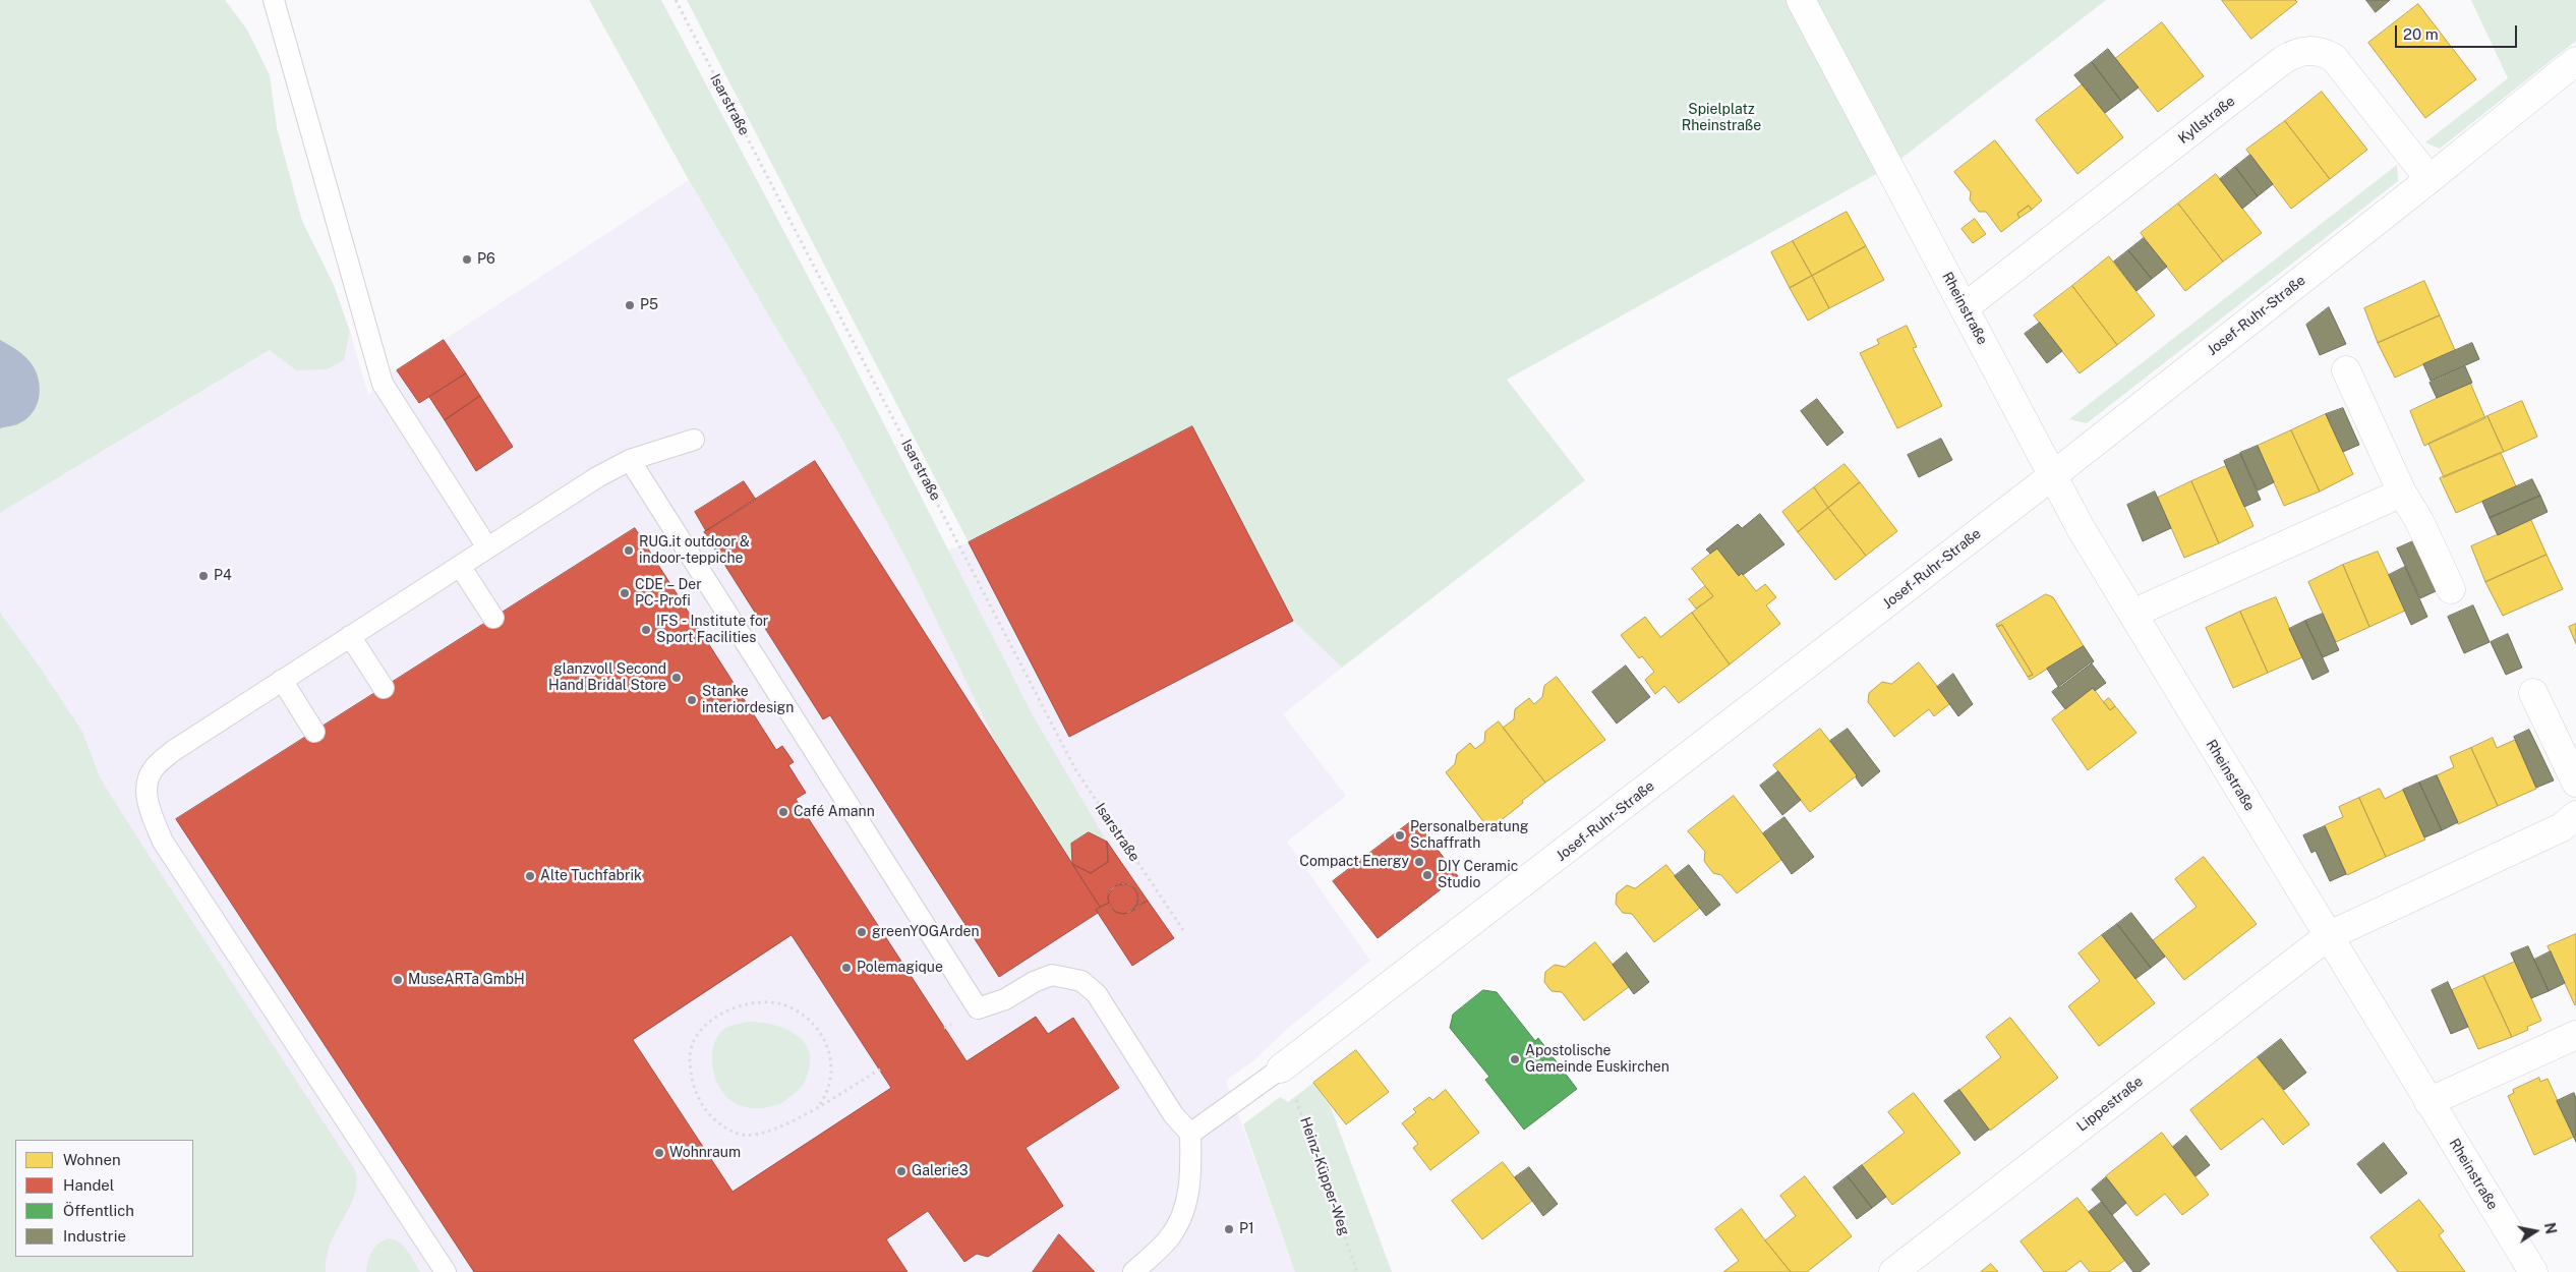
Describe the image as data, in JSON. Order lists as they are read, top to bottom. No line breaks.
{"streets":{"street":["Kyllstraße","Rheinstraße","Josef-Ruhr-Straße","Lippestraße"],"path":["Isarstraße","Heinz-Küpper-Weg"]},"crossings":[["Kyllstraße","Rheinstraße"],["Kyllstraße","Josef-Ruhr-Straße"],["Rheinstraße","Josef-Ruhr-Straße"],["Rheinstraße","Lippestraße"]],"parks":["Spielplatz Rheinstraße"],"places":["P6","P5","RUG.it outdoor & indoor-teppiche","P4","CDE – Der PC-Profi","IFS - Institute for Sport Facilities","glanzvoll Second Hand Bridal Store","Stanke interiordesign","Café Amann","Personalberatung Schaffrath","Compact Energy","DIY Ceramic Studio","Alte Tuchfabrik","greenYOGArden","Polemagique","MuseARTa GmbH","Apostolische Gemeinde Euskirchen","Wohnraum","Galerie3","P1"],"legend":["Wohnen","Handel","Öffentlich","Industrie"],"scale_bar":"20 m","north":"right"}
